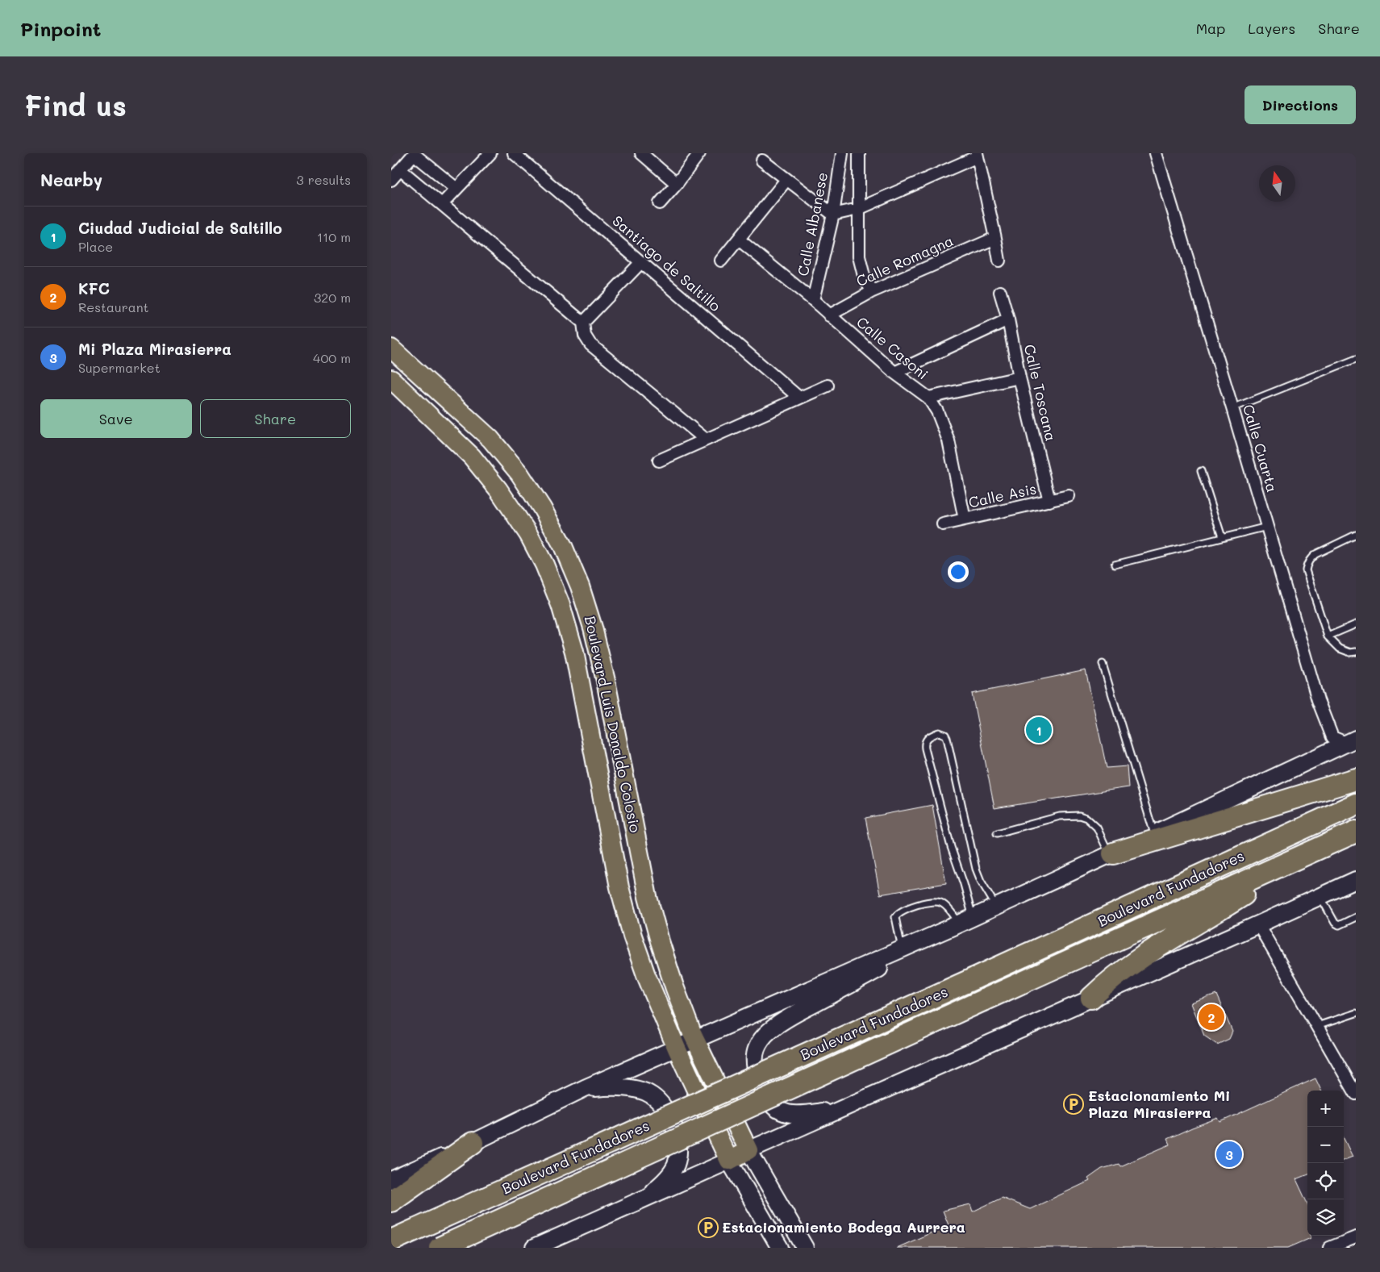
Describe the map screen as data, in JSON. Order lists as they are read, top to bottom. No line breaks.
{"streets":{"highway":["Boulevard Fundadores"],"main road":["Boulevard Luis Donaldo Colosio"],"street":["Calle Albanese","Calle Romagna","Santiago de Saltillo","Calle Casoni","Calle Toscana","Calle Cuarta","Calle Asis"]},"crossings":[["Calle Albanese","Calle Casoni"],["Calle Romagna","Calle Casoni"],["Calle Casoni","Calle Asis"],["Calle Toscana","Calle Asis"]],"places":{"parking":["Estacionamiento Mi Plaza Mirasierra","Estacionamiento Bodega Aurrera"]},"north":"top","page":{"header":"Pinpoint","nav":["Map","Layers","Share"],"buttons":["Directions",["Save","Share"]],"title":"Find us","heading":["Nearby","3 results"],"list":[{"mark":"1","name":"Ciudad Judicial de Saltillo","note":"Place","value":"110 m"},{"mark":"2","name":"KFC","note":"Restaurant","value":"320 m"},{"mark":"3","name":"Mi Plaza Mirasierra","note":"Supermarket","value":"400 m"}],"pins":["1","2","3"],"map_buttons":["+","−"]}}
